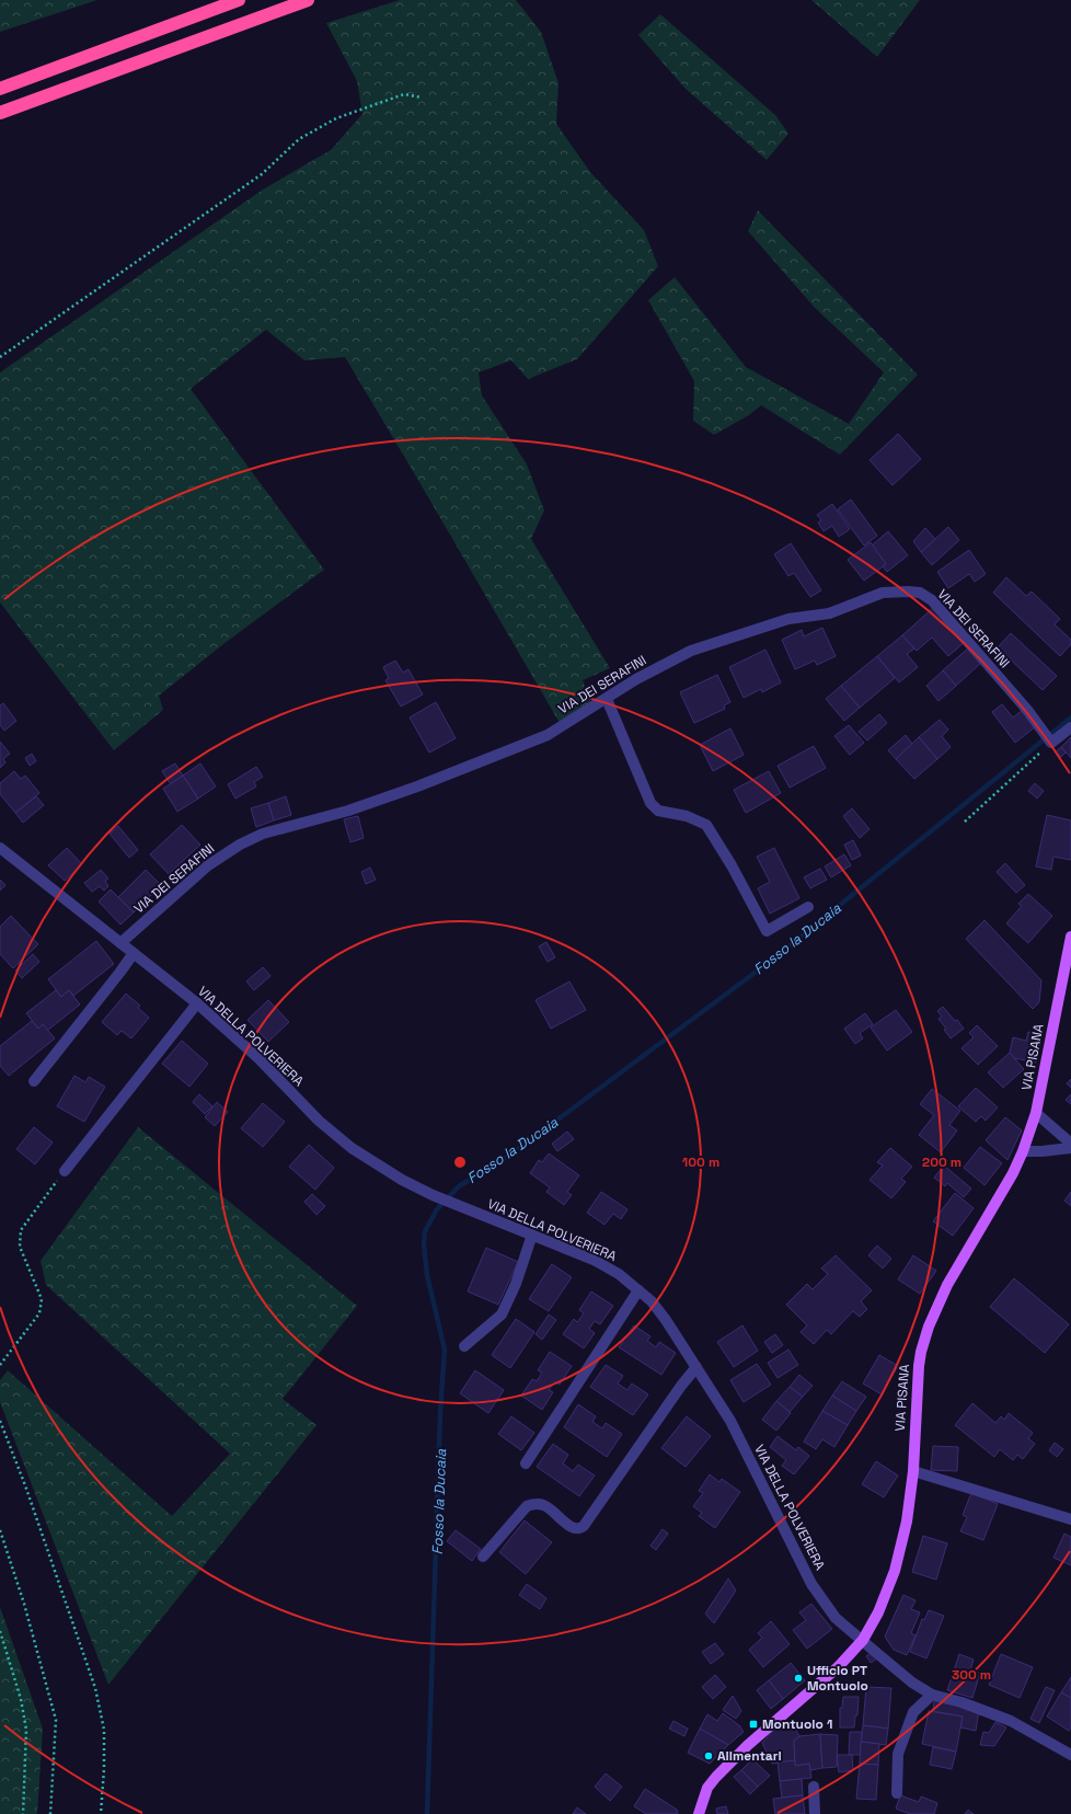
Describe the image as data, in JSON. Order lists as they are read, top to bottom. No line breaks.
{"streets":{"main road":["VIA PISANA"],"street":["VIA DEI SERAFINI","VIA DELLA POLVERIERA"]},"crossings":[["VIA DEI SERAFINI","VIA DELLA POLVERIERA"],["VIA DELLA POLVERIERA","VIA PISANA"]],"water":["Fosso la Ducaia"],"places":{"other":["Ufficio PT Montuolo","Alimentari"],"transit":["Montuolo 1"]},"rings":["100 m","200 m","300 m"]}
